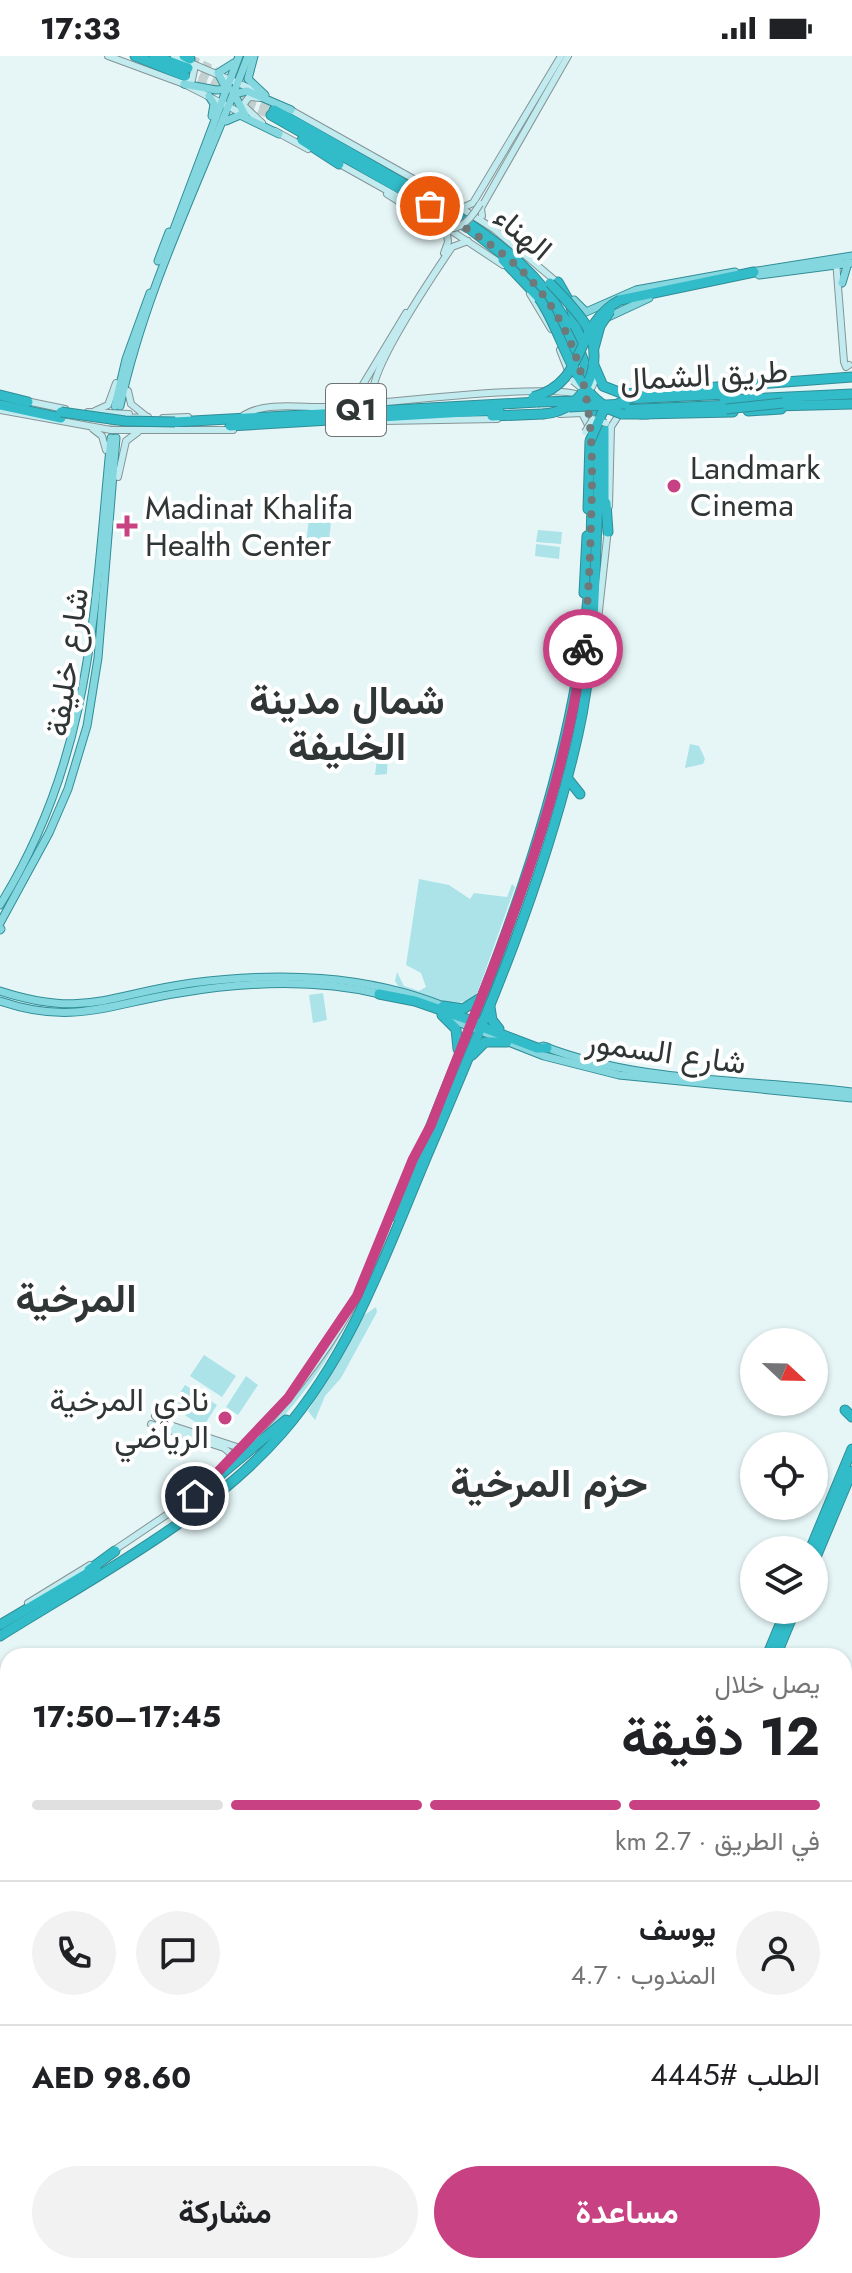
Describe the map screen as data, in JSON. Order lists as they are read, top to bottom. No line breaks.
{"streets":{"highway":["الهناء","طريق الشمال","Q1"],"main road":["شارع خليفة","شارع السمور"]},"crossings":[["طريق الشمال","شارع خليفة"]],"districts":["شمال مدينة الخليفة","المرخية","حزم المرخية"],"places":{"other":["Landmark Cinema","نادي المرخية الرياضي"],"health":["Madinat Khalifa Health Center"]},"north":"right","page":{"status":"17:33","heading":["12 دقيقة","يصل خلال","17:45–17:50"],"panel":["يوسف","المندوب · 4.7","الطلب #4445","AED 98.60"],"bar":"في الطريق · 2.7 km","buttons":["مساعدة","مشاركة"]}}
